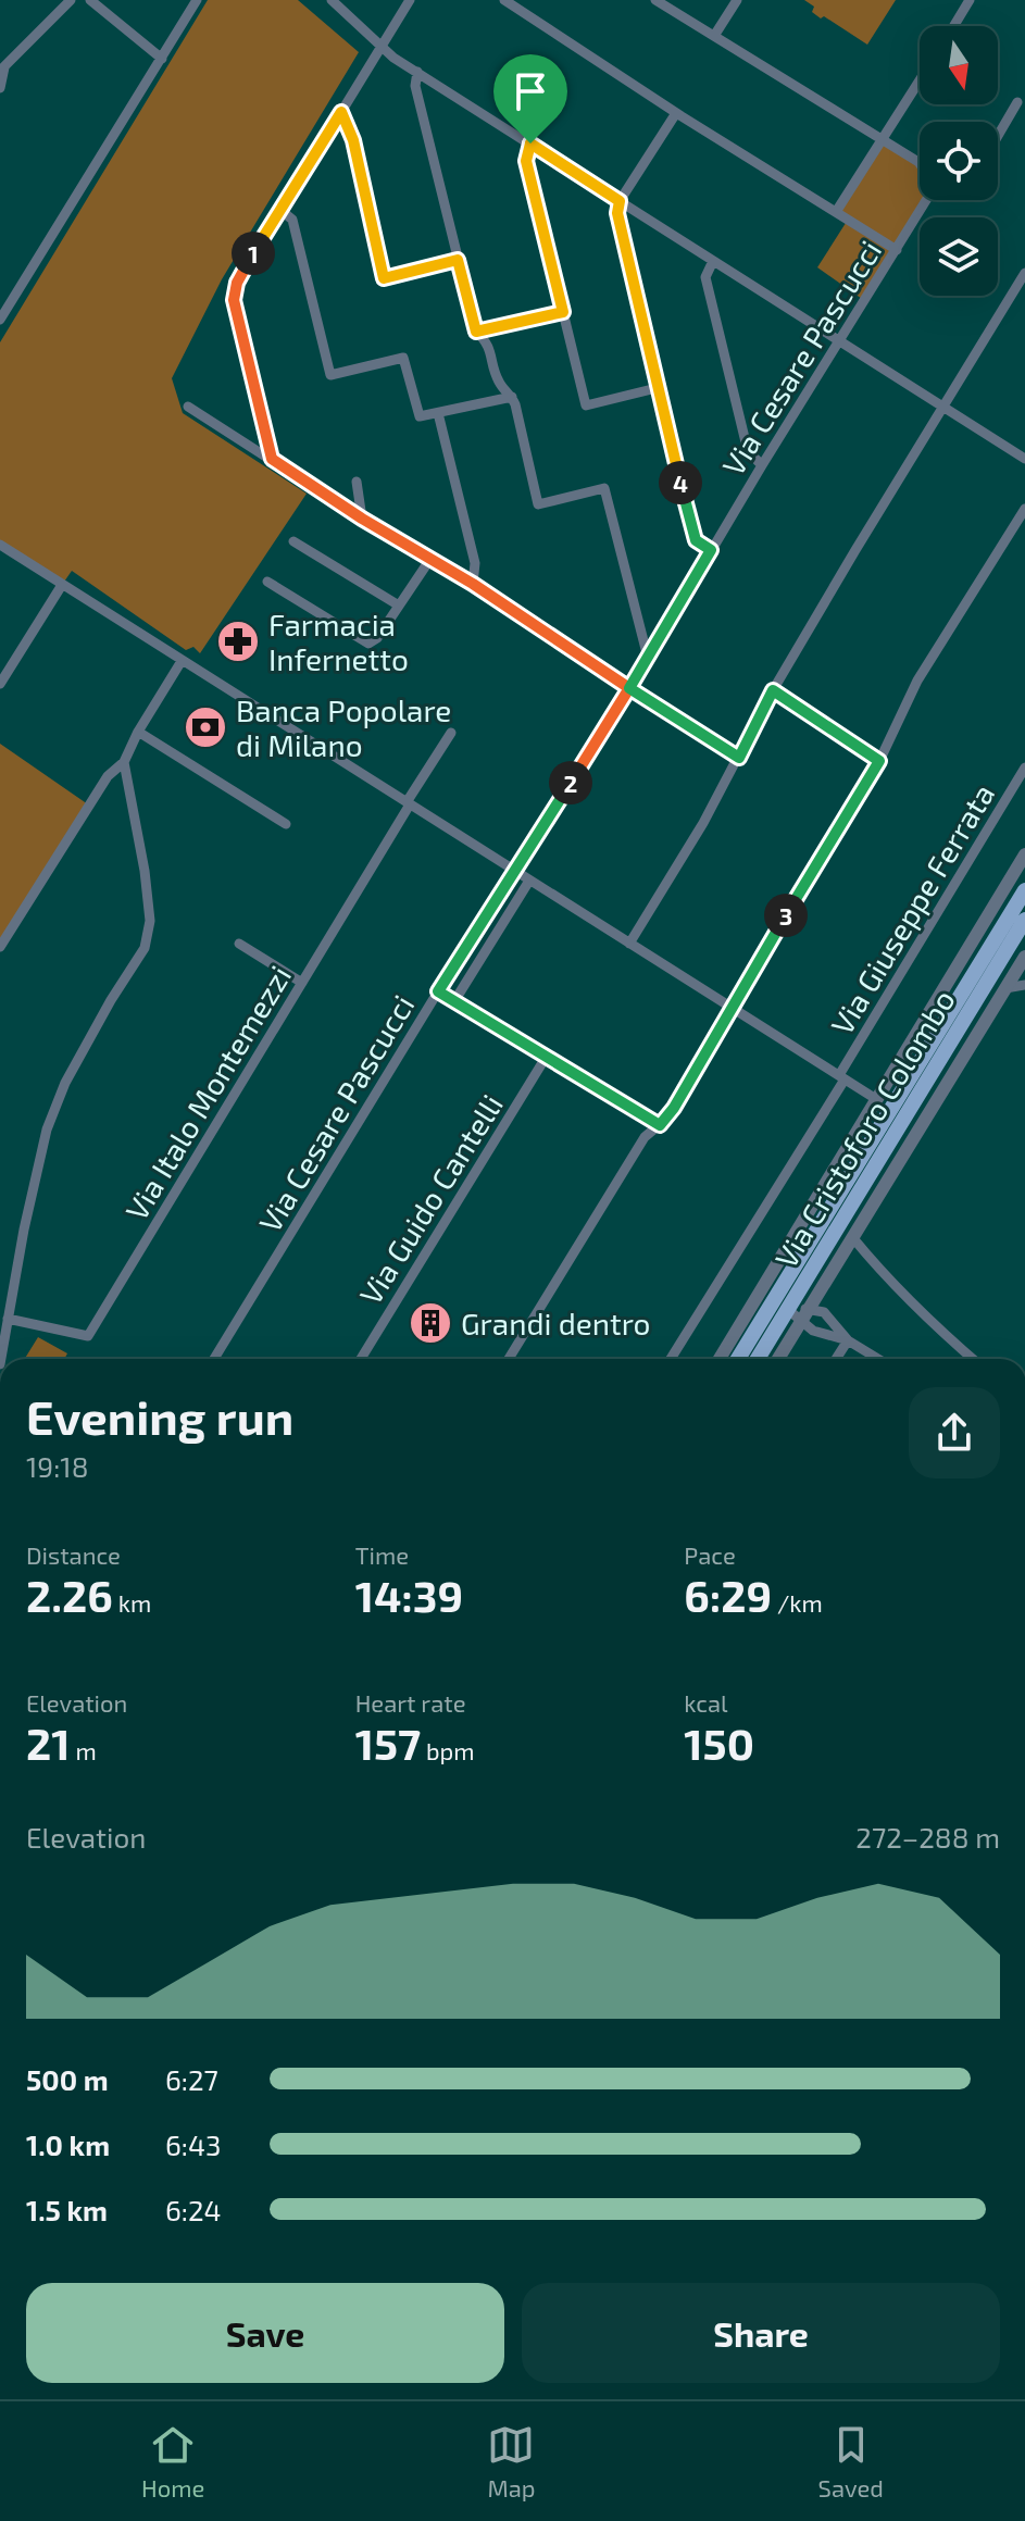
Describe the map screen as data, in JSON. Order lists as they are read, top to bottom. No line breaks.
{"streets":{"main road":["Via Cristoforo Colombo"],"street":["Via Cesare Pascucci","Via Giuseppe Ferrata","Via Italo Montemezzi","Via Guido Cantelli"]},"places":{"pharmacy":["Farmacia Infernetto"],"bank":["Banca Popolare di Milano"],"building":["Grandi dentro"]},"north":"bottom","page":{"pins":["1","4","2","3"],"heading":["Evening run","19:18"],"stats":[["Distance","2.26 km"],["Time","14:39"],["Pace","6:29 /km"],["Elevation","21 m"],["Heart rate","157 bpm"],["kcal","150"]],"chart":["Elevation","272–288 m"],"list":[{"name":"500 m","note":"6:27"},{"name":"1.0 km","note":"6:43"},{"name":"1.5 km","note":"6:24"}],"buttons":["Save","Share"],"tabs":["Home","Map","Saved"]}}
